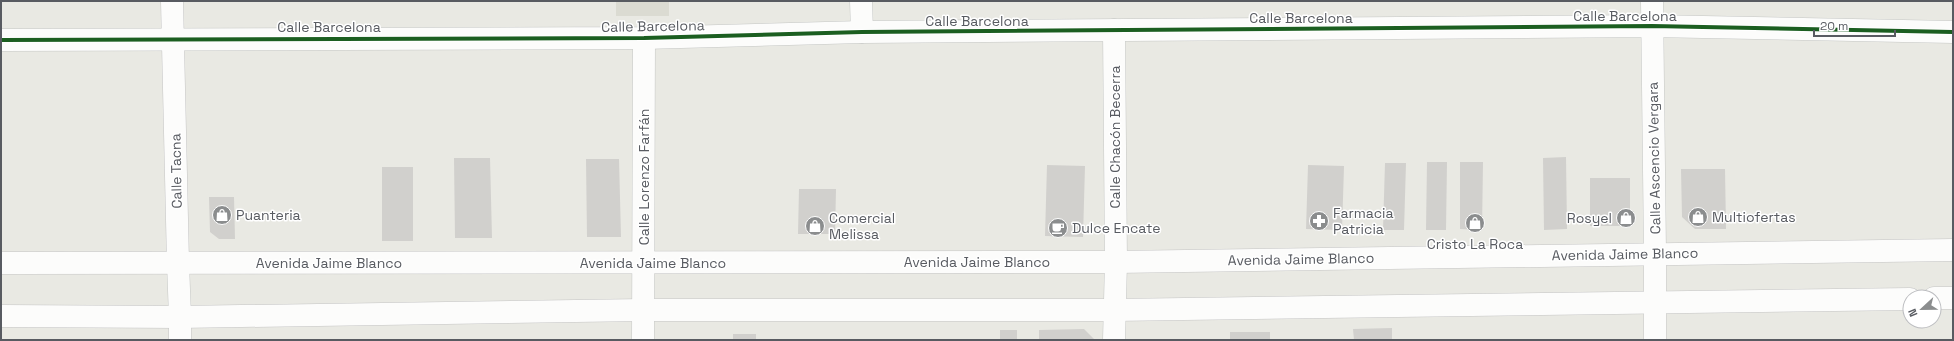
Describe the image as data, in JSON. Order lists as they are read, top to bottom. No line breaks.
{"streets":{"street":["Calle Barcelona","Calle Chacón Becerra","Calle Ascencio Vergara","Calle Tacna","Calle Lorenzo Farfán","Avenida Jaime Blanco"]},"crossings":[["Calle Barcelona","Calle Chacón Becerra"],["Calle Barcelona","Calle Ascencio Vergara"],["Calle Barcelona","Calle Tacna"],["Calle Barcelona","Calle Lorenzo Farfán"],["Calle Chacón Becerra","Avenida Jaime Blanco"],["Calle Ascencio Vergara","Avenida Jaime Blanco"],["Calle Tacna","Avenida Jaime Blanco"],["Calle Lorenzo Farfán","Avenida Jaime Blanco"]],"places":{"shop":["Puanteria","Multiofertas","Rosyel","Cristo La Roca","Comercial Melissa"],"pharmacy":["Farmacia Patricia"],"cafe":["Dulce Encate"]},"scale_bar":"20 m","north":"left"}
